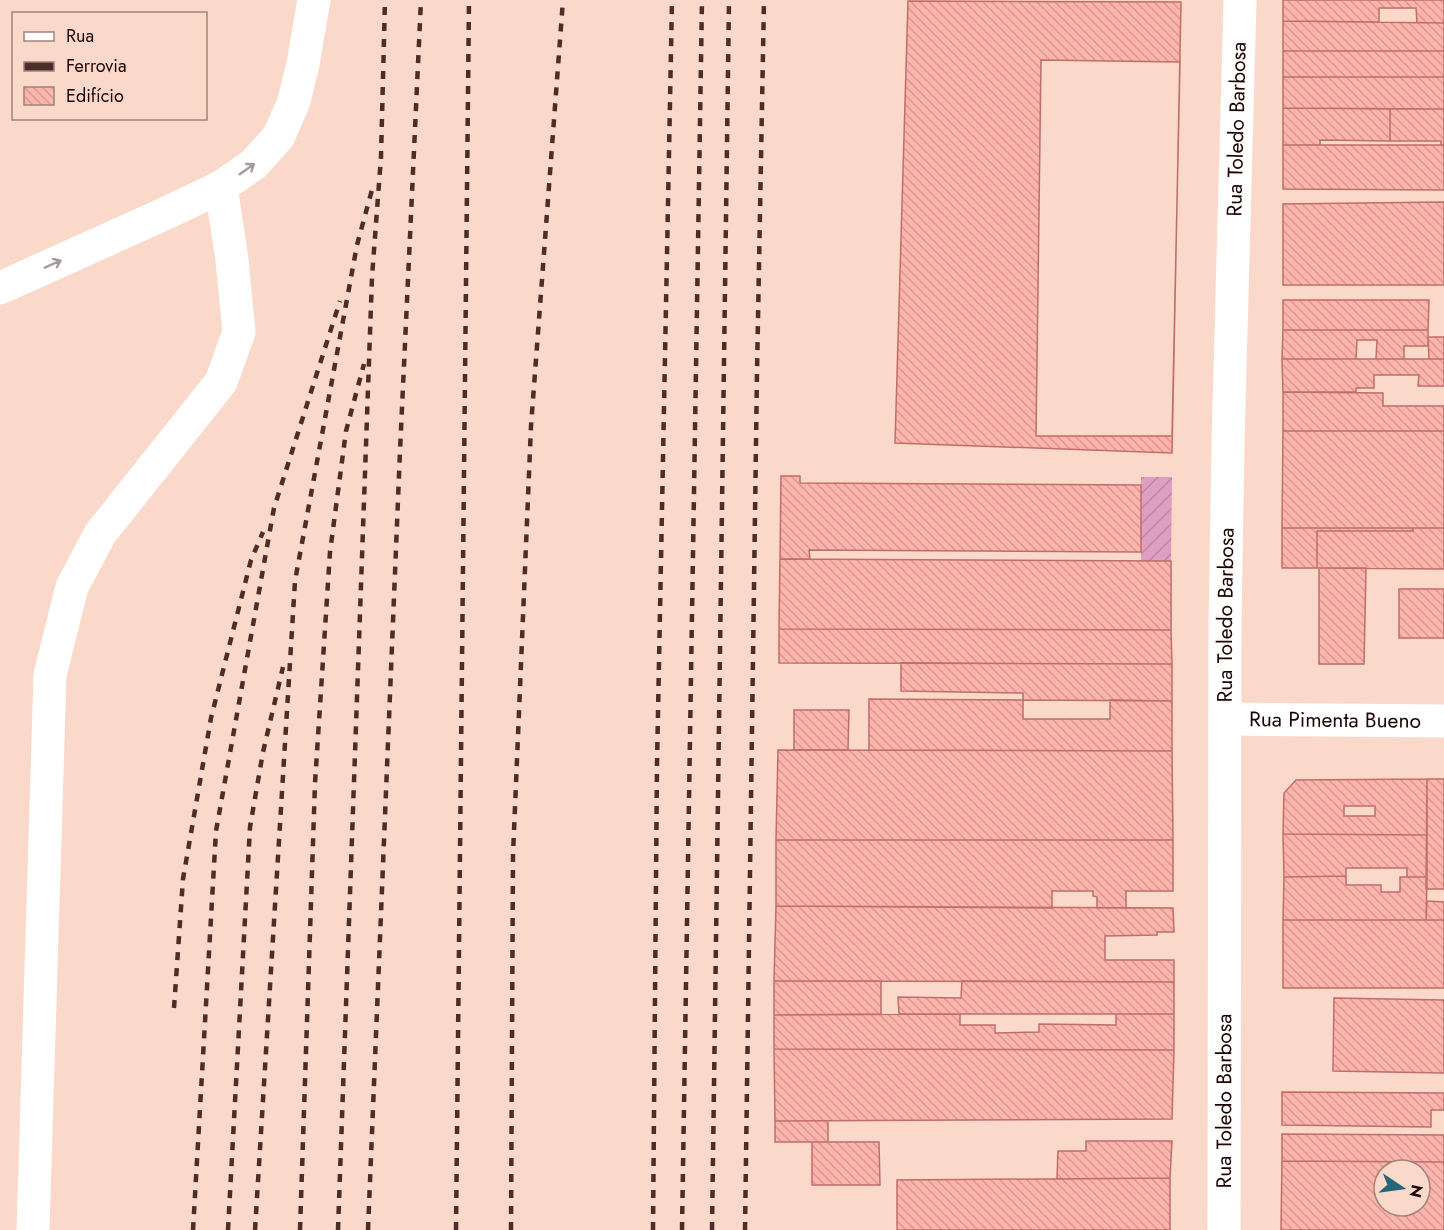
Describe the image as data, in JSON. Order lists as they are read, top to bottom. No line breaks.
{"streets":{"street":["Rua Toledo Barbosa","Rua Pimenta Bueno"]},"crossings":[["Rua Toledo Barbosa","Rua Pimenta Bueno"]],"legend":["Rua","Ferrovia","Edifício"],"north":"right"}
